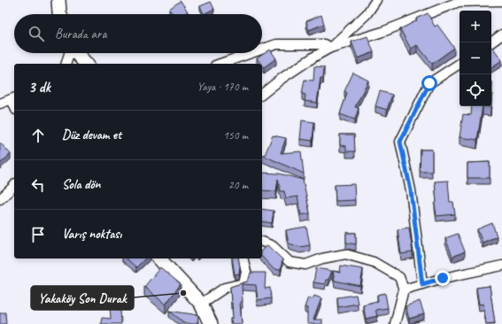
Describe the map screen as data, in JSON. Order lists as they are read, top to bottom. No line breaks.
{"places":["Yakaköy Son Durak"],"page":{"map_buttons":["+","−"],"search":"Burada ara","heading":["3 dk","Yaya · 170 m"],"list":[["Düz devam et","150 m"],["Sola dön","20 m"],"Varış noktası"]}}
